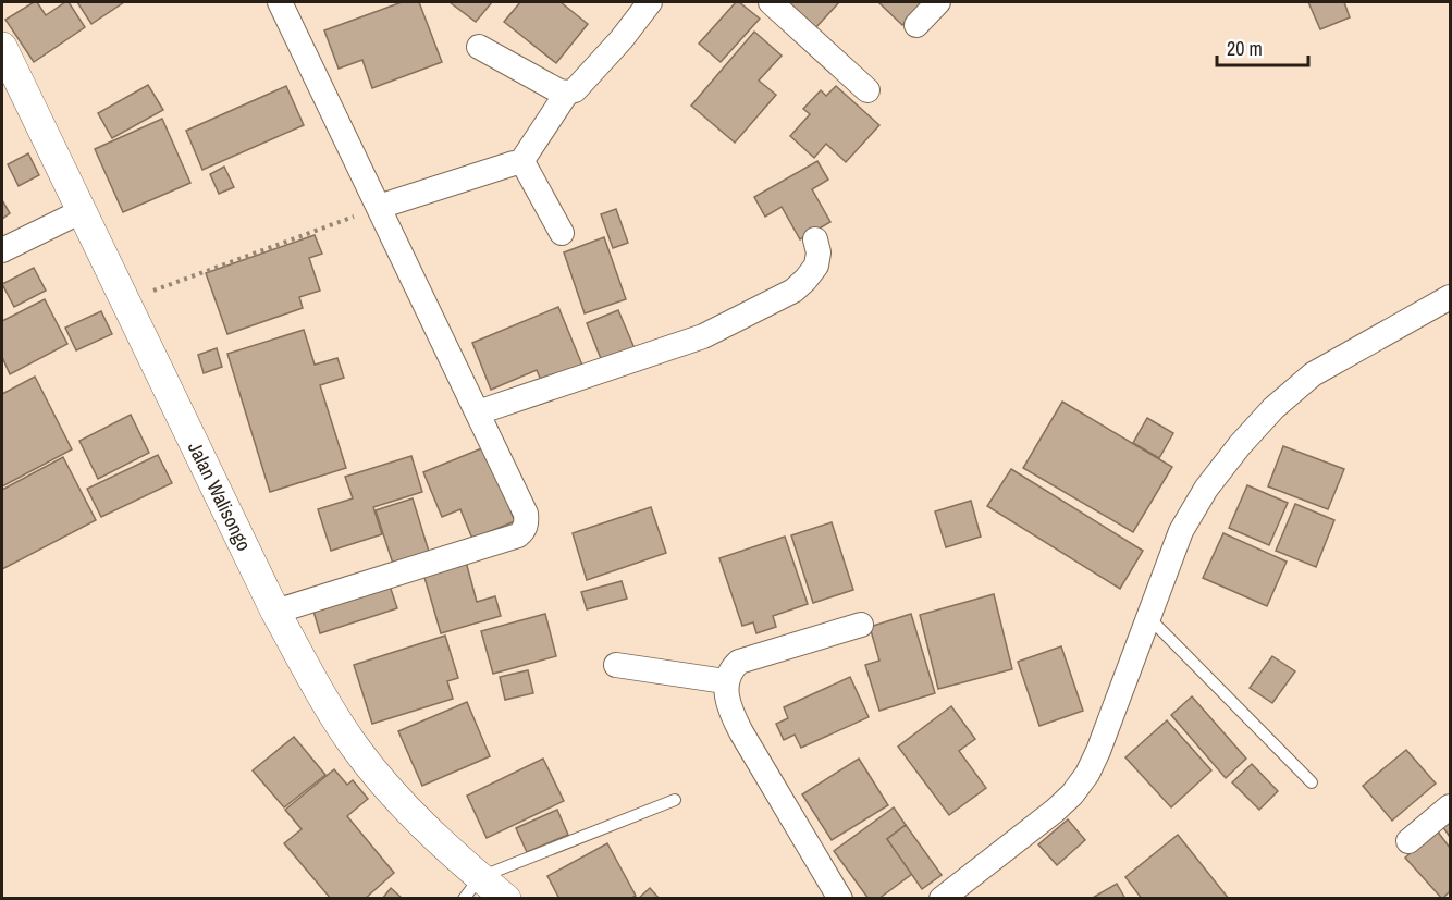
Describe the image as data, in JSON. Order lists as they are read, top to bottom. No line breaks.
{"streets":{"street":["Jalan Walisongo"]},"scale_bar":"20 m"}
